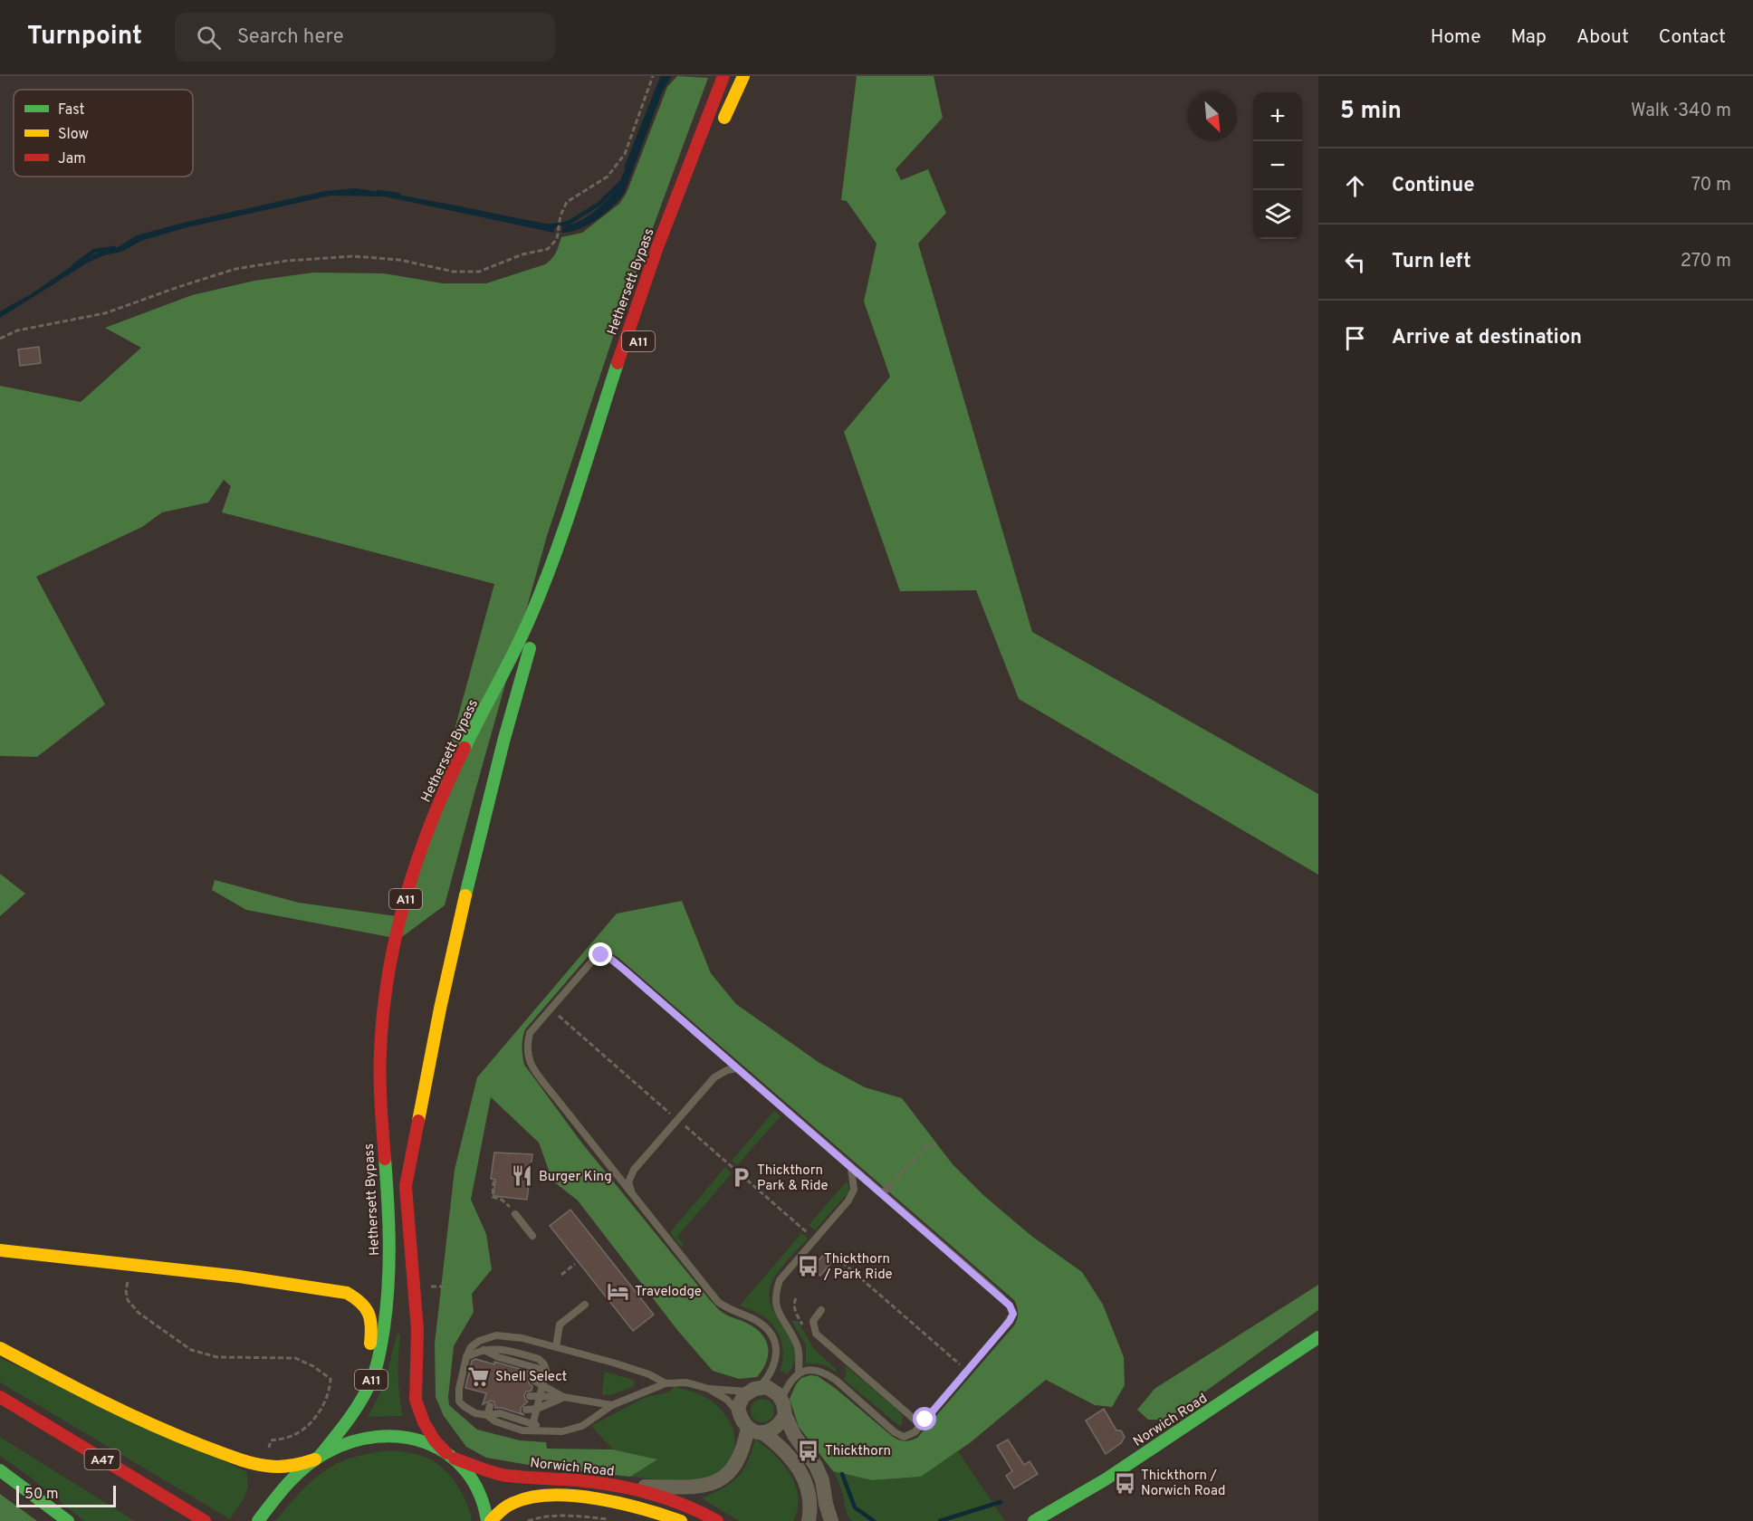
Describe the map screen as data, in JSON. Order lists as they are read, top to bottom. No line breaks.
{"streets":{"main road":["Hethersett Bypass","A11","Norwich Road","A47"]},"crossings":[["Hethersett Bypass","Norwich Road"]],"places":{"restaurant":["Burger King"],"parking":["Thickthorn Park & Ride"],"bus stop":["Thickthorn / Park Ride","Thickthorn","Thickthorn / Norwich Road"],"hotel":["Travelodge"],"supermarket":["Shell Select"]},"legend":["Fast","Slow","Jam"],"scale_bar":"50 m","north":"bottom right","page":{"header":"Turnpoint","search":"Search here","nav":["Home","Map","About","Contact"],"heading":["5 min","Walk · 340 m"],"map_buttons":["+","−"],"list":[["Continue","70 m"],["Turn left","270 m"],"Arrive at destination"],"scale":"50 m"}}
